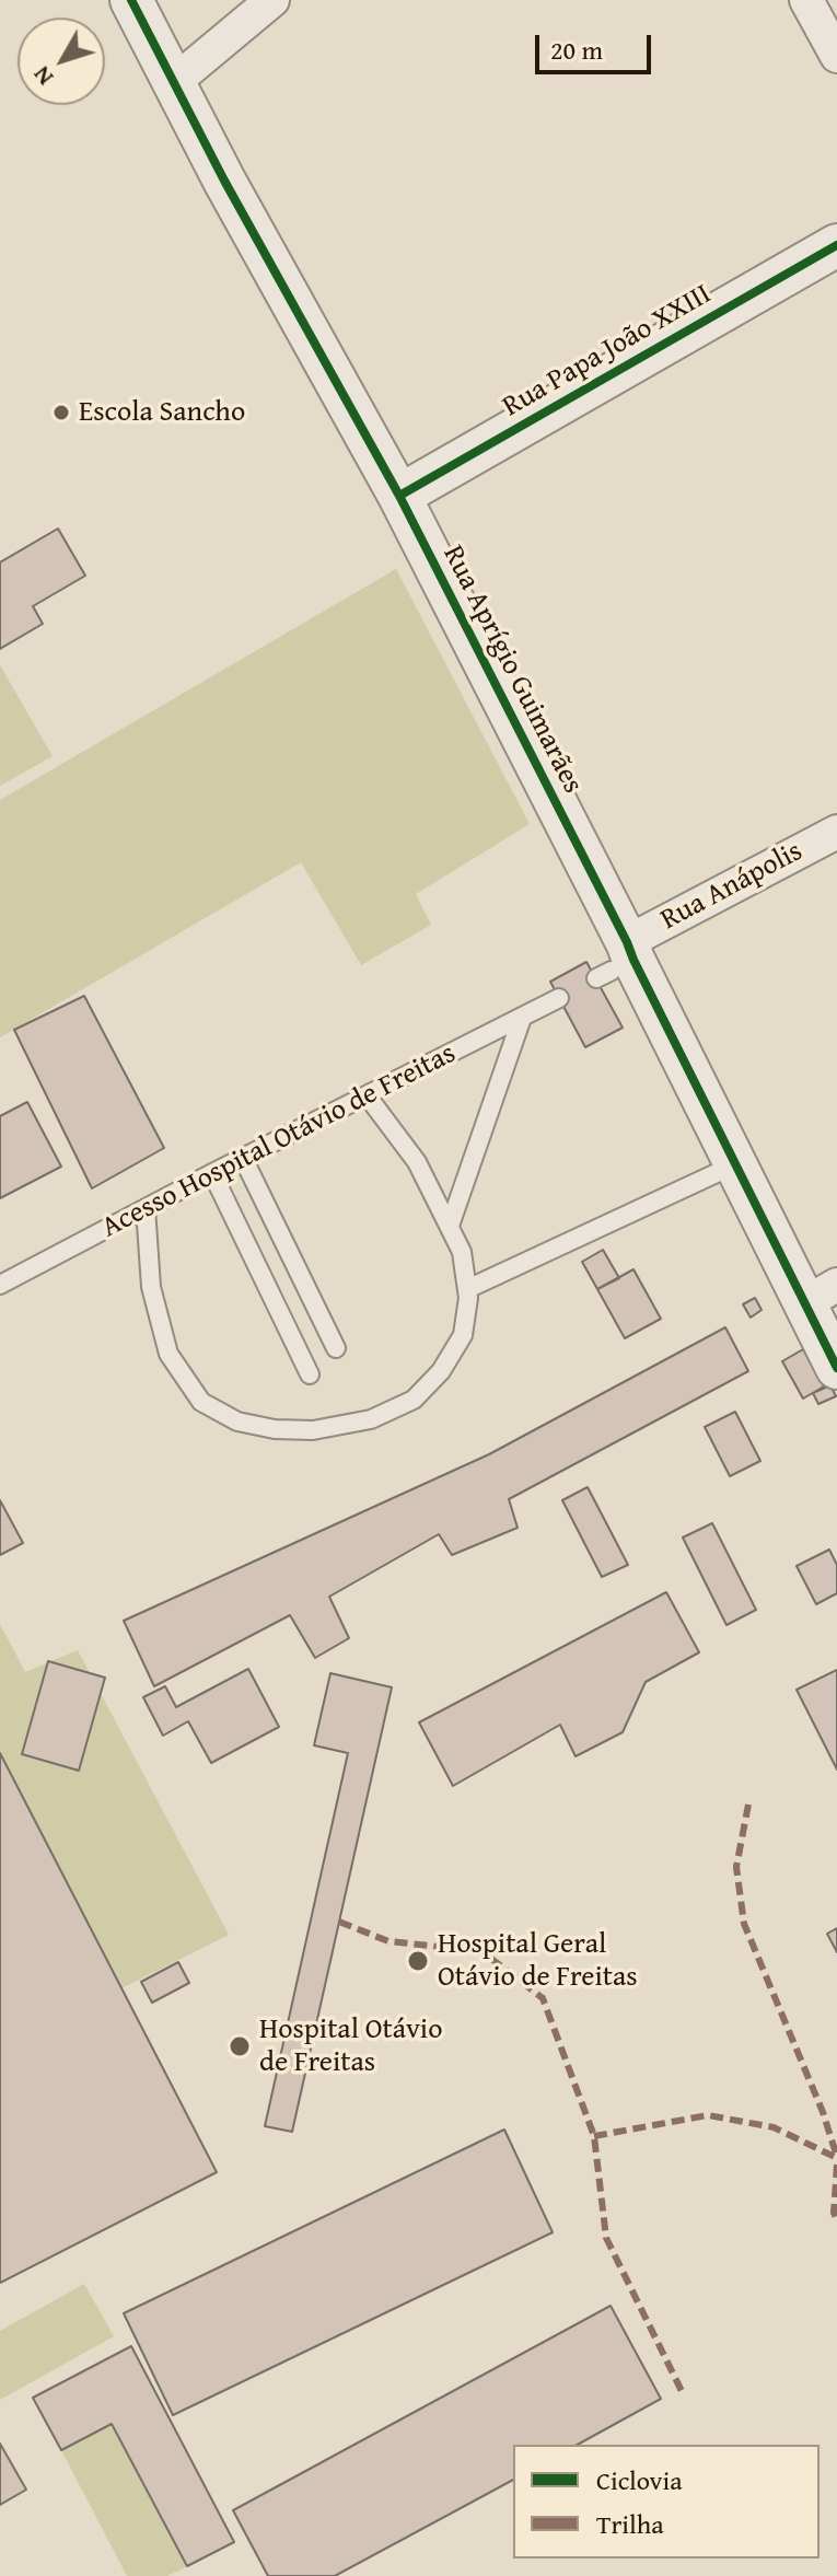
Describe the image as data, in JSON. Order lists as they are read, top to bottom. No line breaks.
{"streets":{"street":["Rua Papa João XXIII","Rua Aprígio Guimarães","Rua Anápolis"],"lane":["Acesso Hospital Otávio de Freitas"]},"crossings":[["Rua Papa João XXIII","Rua Aprígio Guimarães"],["Rua Aprígio Guimarães","Rua Anápolis"]],"places":["Escola Sancho","Hospital Geral Otávio de Freitas","Hospital Otávio de Freitas"],"legend":["Ciclovia","Trilha"],"scale_bar":"20 m","north":"bottom left"}
